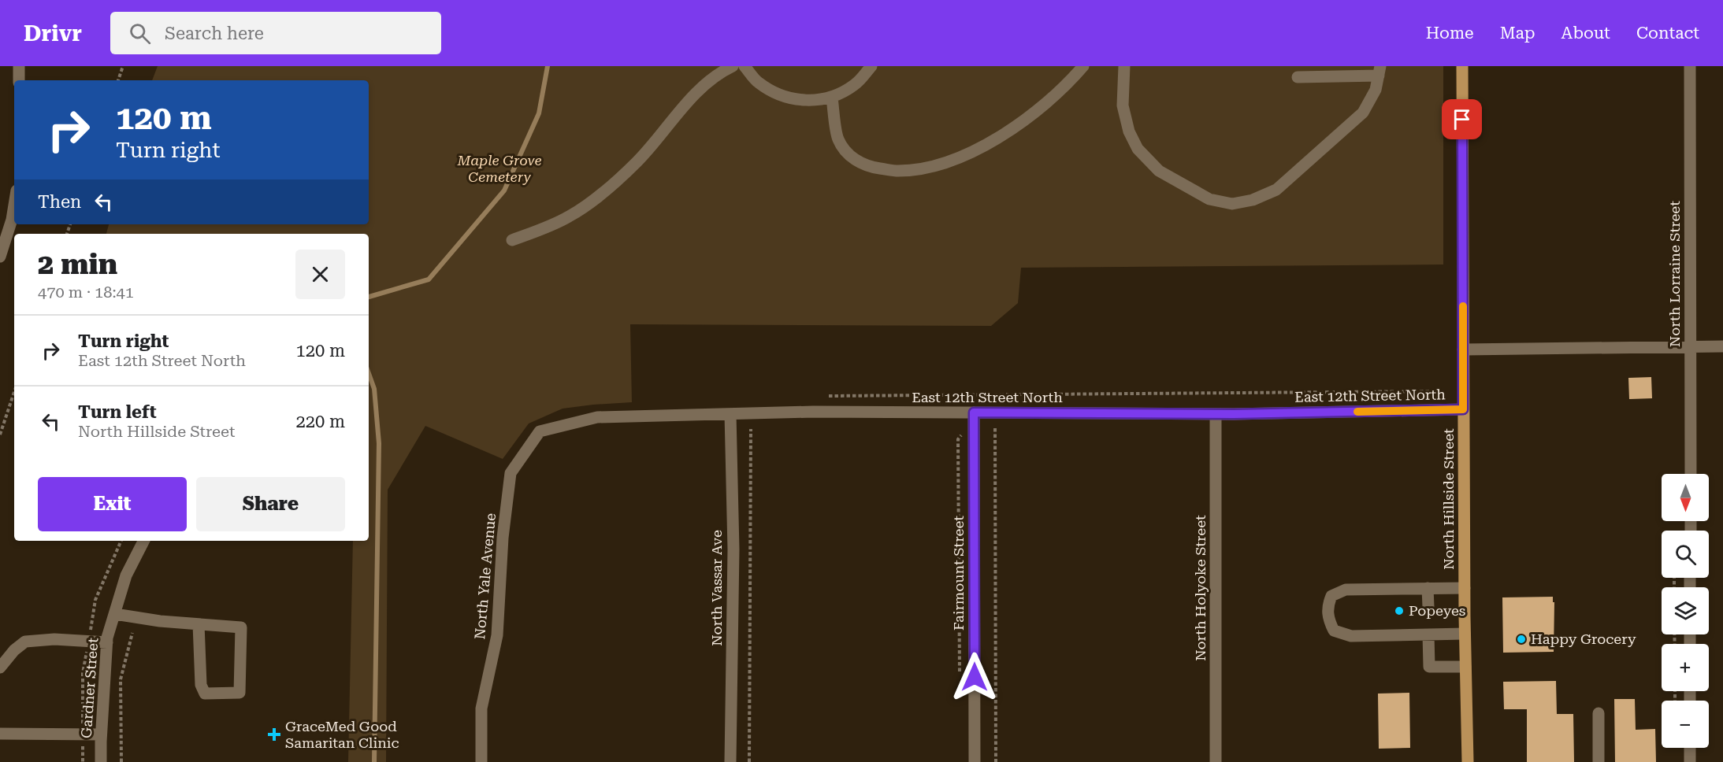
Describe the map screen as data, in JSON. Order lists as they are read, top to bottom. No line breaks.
{"streets":{"main road":["North Hillside Street"],"street":["North Lorraine Street","East 12th Street North","Fairmount Street","North Yale Avenue","North Vassar Ave","North Holyoke Street","Gardner Street"]},"crossings":[["East 12th Street North","North Hillside Street"],["East 12th Street North","Fairmount Street"],["East 12th Street North","North Yale Avenue"],["East 12th Street North","North Vassar Ave"],["East 12th Street North","North Holyoke Street"]],"parks":["Maple Grove Cemetery"],"places":{"other":["Popeyes","Happy Grocery"],"health":["GraceMed Good Samaritan Clinic"]},"north":"bottom","page":{"header":"Drivr","search":"Search here","nav":["Home","Map","About","Contact"],"turn":["120 m","Turn right"],"then":"Then","heading":["2 min","470 m · 18:41"],"list":[{"name":"Turn right","note":"East 12th Street North","value":"120 m"},{"name":"Turn left","note":"North Hillside Street","value":"220 m"}],"buttons":["Exit","Share"],"map_buttons":["+","−"]}}
